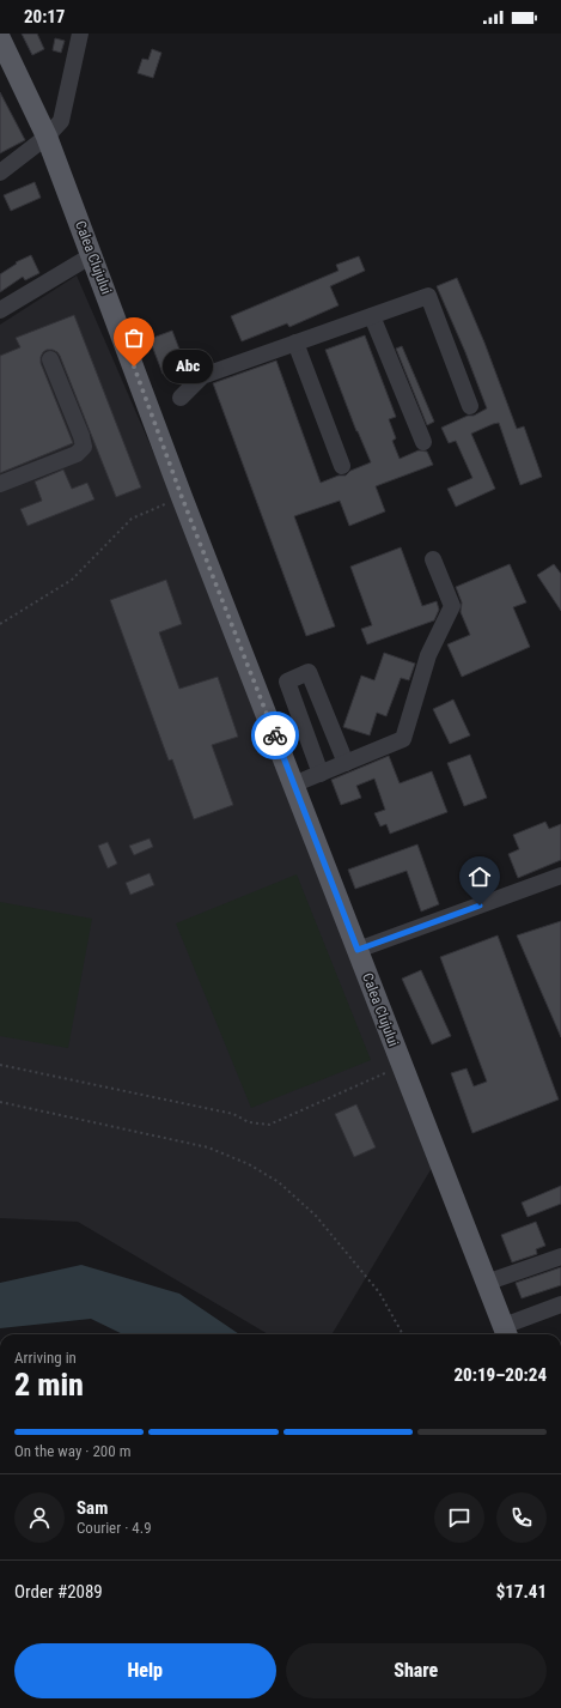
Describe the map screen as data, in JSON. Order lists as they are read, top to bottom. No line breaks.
{"streets":{"main road":["Calea Clujului"]},"places":["Abc"],"page":{"status":"20:17","bubble":"Abc","heading":["2 min","Arriving in","20:19–20:24"],"panel":["Sam","Courier · 4.9","Order #2089","$17.41"],"bar":"On the way · 200 m","buttons":["Help","Share"]}}
